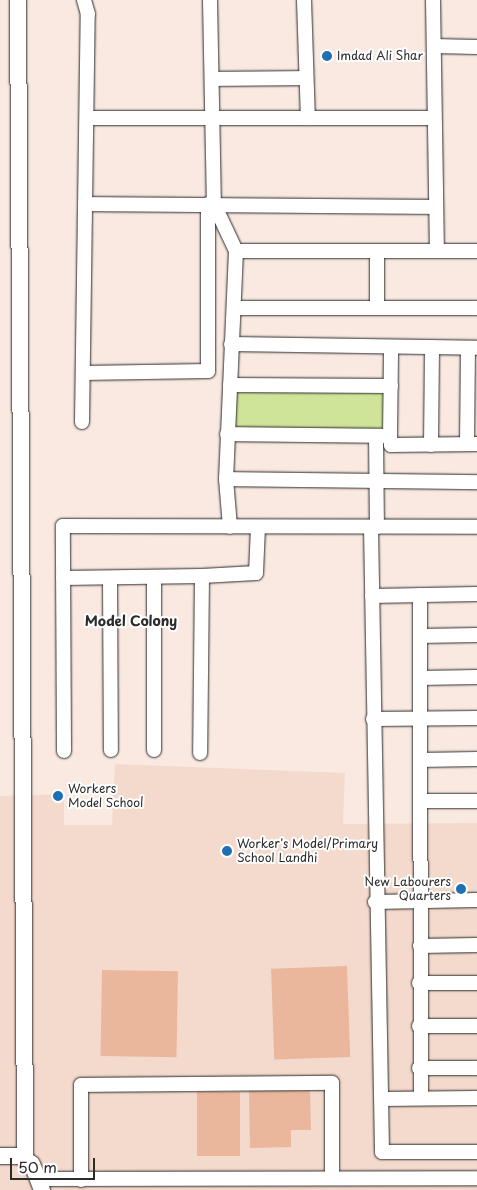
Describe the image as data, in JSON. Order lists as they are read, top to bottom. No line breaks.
{"districts":["Model Colony"],"places":["Imdad Ali Shar","Workers Model School","Worker's Model/Primary School Landhi","New Labourers Quarters"],"scale_bar":"50 m"}
